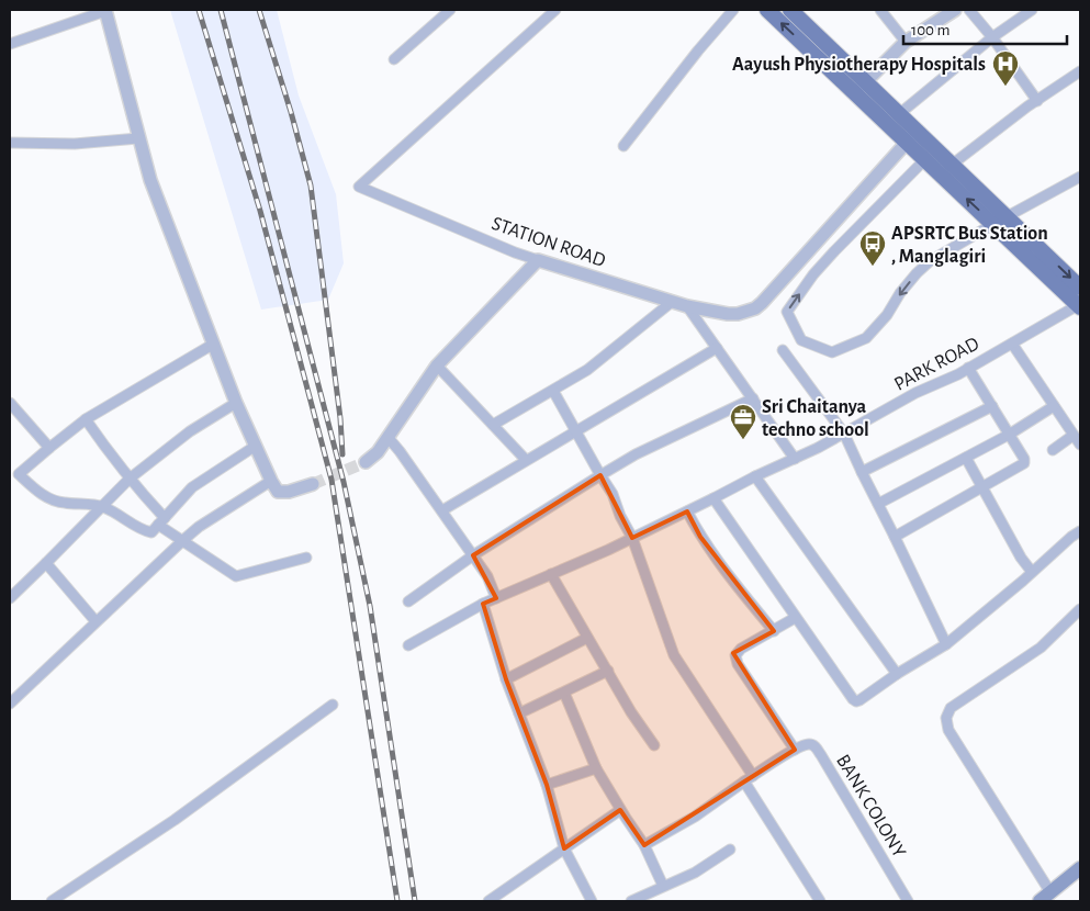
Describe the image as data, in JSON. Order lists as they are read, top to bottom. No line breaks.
{"streets":{"street":["STATION ROAD","PARK ROAD","BANK COLONY"]},"places":{"hospital":["Aayush Physiotherapy Hospitals"],"bus stop":["APSRTC Bus Station , Manglagiri"],"office":["Sri Chaitanya techno school"]},"scale_bar":"100 m"}
